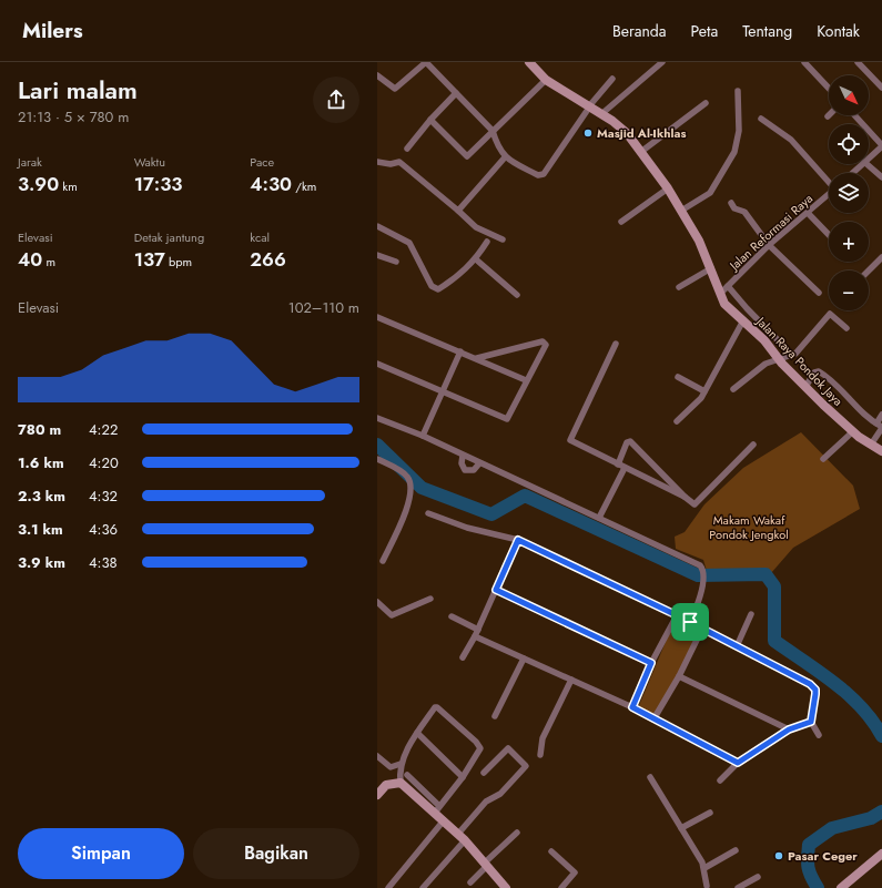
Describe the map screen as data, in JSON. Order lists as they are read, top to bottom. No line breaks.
{"streets":{"main road":["Jalan Raya Pondok Jaya"],"street":["Jalan Reformasi Raya"]},"crossings":[["Jalan Reformasi Raya","Jalan Raya Pondok Jaya"]],"parks":["Makam Wakaf Pondok Jengkol"],"places":["Masjid Al-Ikhlas","Pasar Ceger"],"north":"bottom right","page":{"header":"Milers","nav":["Beranda","Peta","Tentang","Kontak"],"heading":["Lari malam","21:13 · 5 × 780 m"],"map_buttons":["+","−"],"stats":[["Jarak","3.90 km"],["Waktu","17:33"],["Pace","4:30 /km"],["Elevasi","40 m"],["Detak jantung","137 bpm"],["kcal","266"]],"chart":["Elevasi","102–110 m"],"list":[{"name":"780 m","note":"4:22"},{"name":"1.6 km","note":"4:20"},{"name":"2.3 km","note":"4:32"},{"name":"3.1 km","note":"4:36"},{"name":"3.9 km","note":"4:38"}],"buttons":["Simpan","Bagikan"]}}
